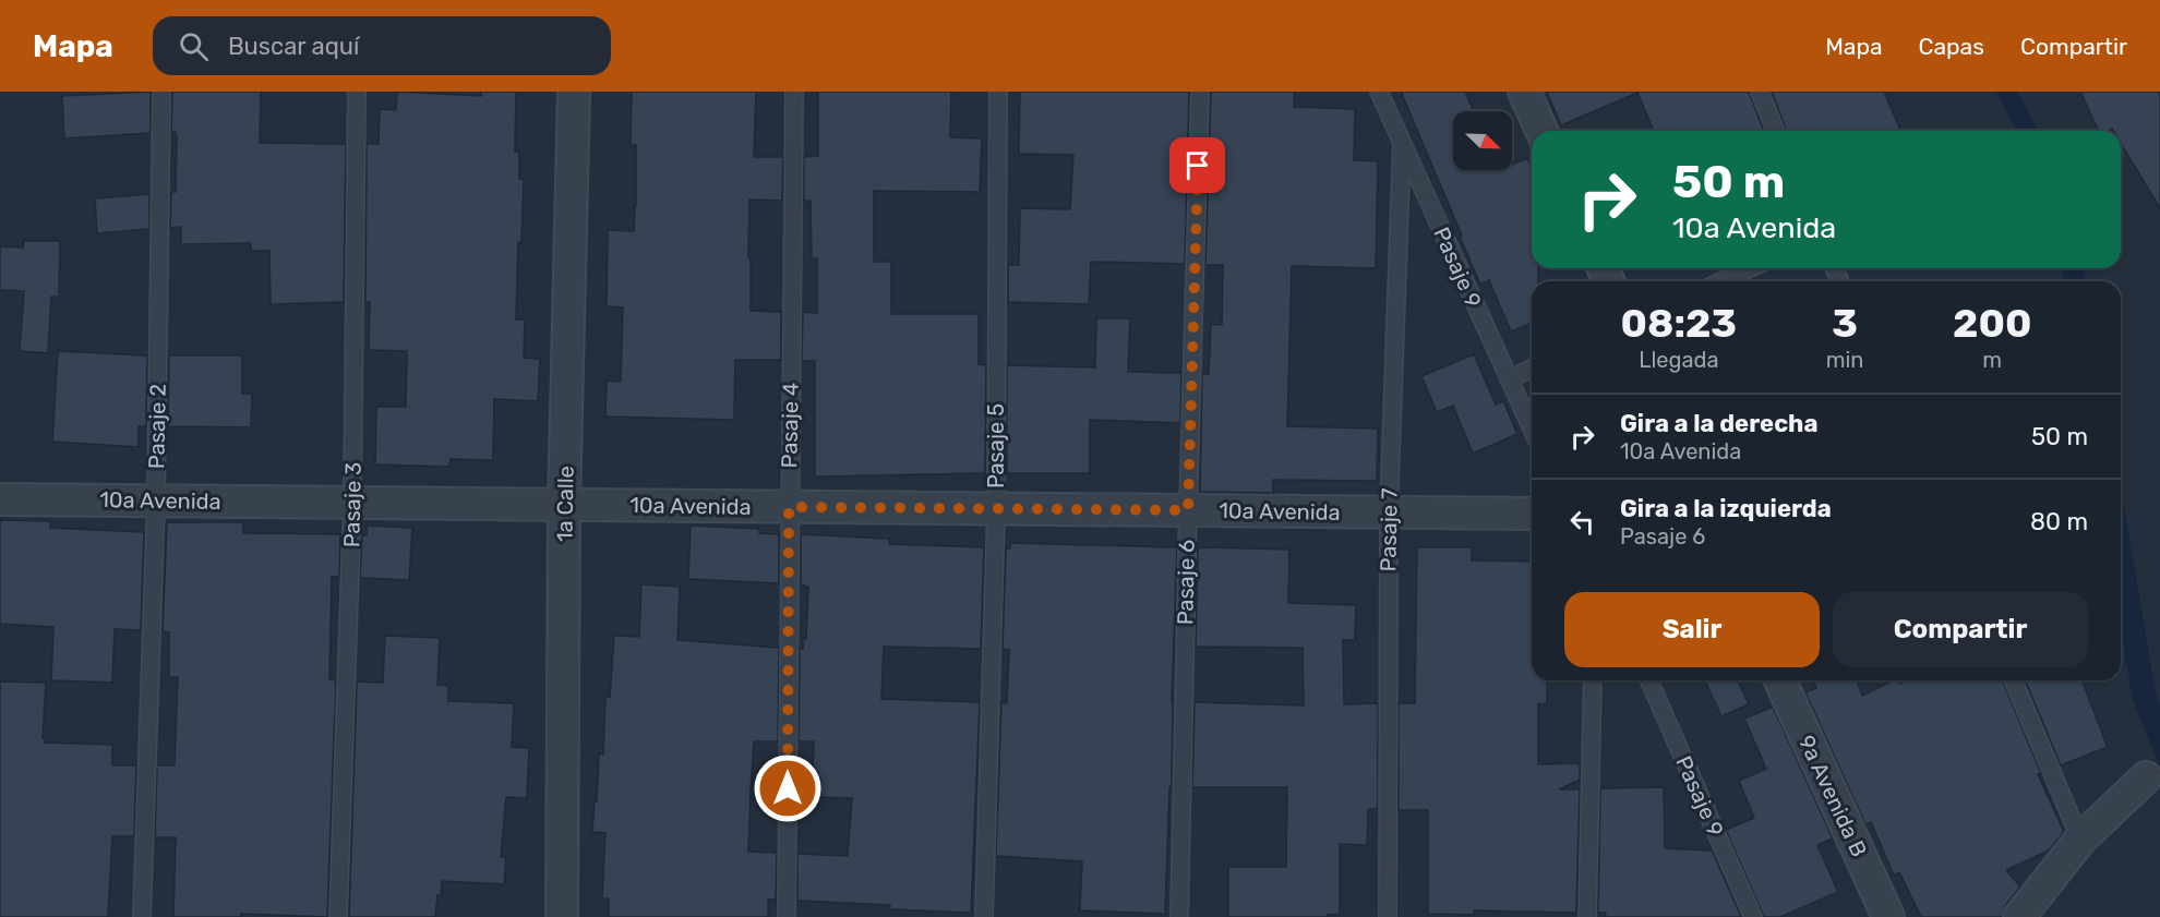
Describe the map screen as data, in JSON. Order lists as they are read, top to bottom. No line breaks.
{"streets":{"street":["10a Avenida","1a Calle","9a Avenida B"],"lane":["Pasaje 9","Pasaje 4","Pasaje 2","Pasaje 5","Pasaje 3","Pasaje 7","Pasaje 6"]},"crossings":[["Pasaje 9","Pasaje 7"],["Pasaje 4","10a Avenida"],["Pasaje 2","10a Avenida"],["Pasaje 5","10a Avenida"],["10a Avenida","1a Calle"],["10a Avenida","Pasaje 3"],["10a Avenida","Pasaje 7"],["10a Avenida","Pasaje 6"]],"north":"bottom right","page":{"header":"Mapa","search":"Buscar aquí","nav":["Mapa","Capas","Compartir"],"turn":["50 m","10a Avenida"],"eta":["08:23","Llegada","3","min","200","m"],"list":[{"name":"Gira a la derecha","note":"10a Avenida","value":"50 m"},{"name":"Gira a la izquierda","note":"Pasaje 6","value":"80 m"}],"buttons":["Salir","Compartir"]}}
